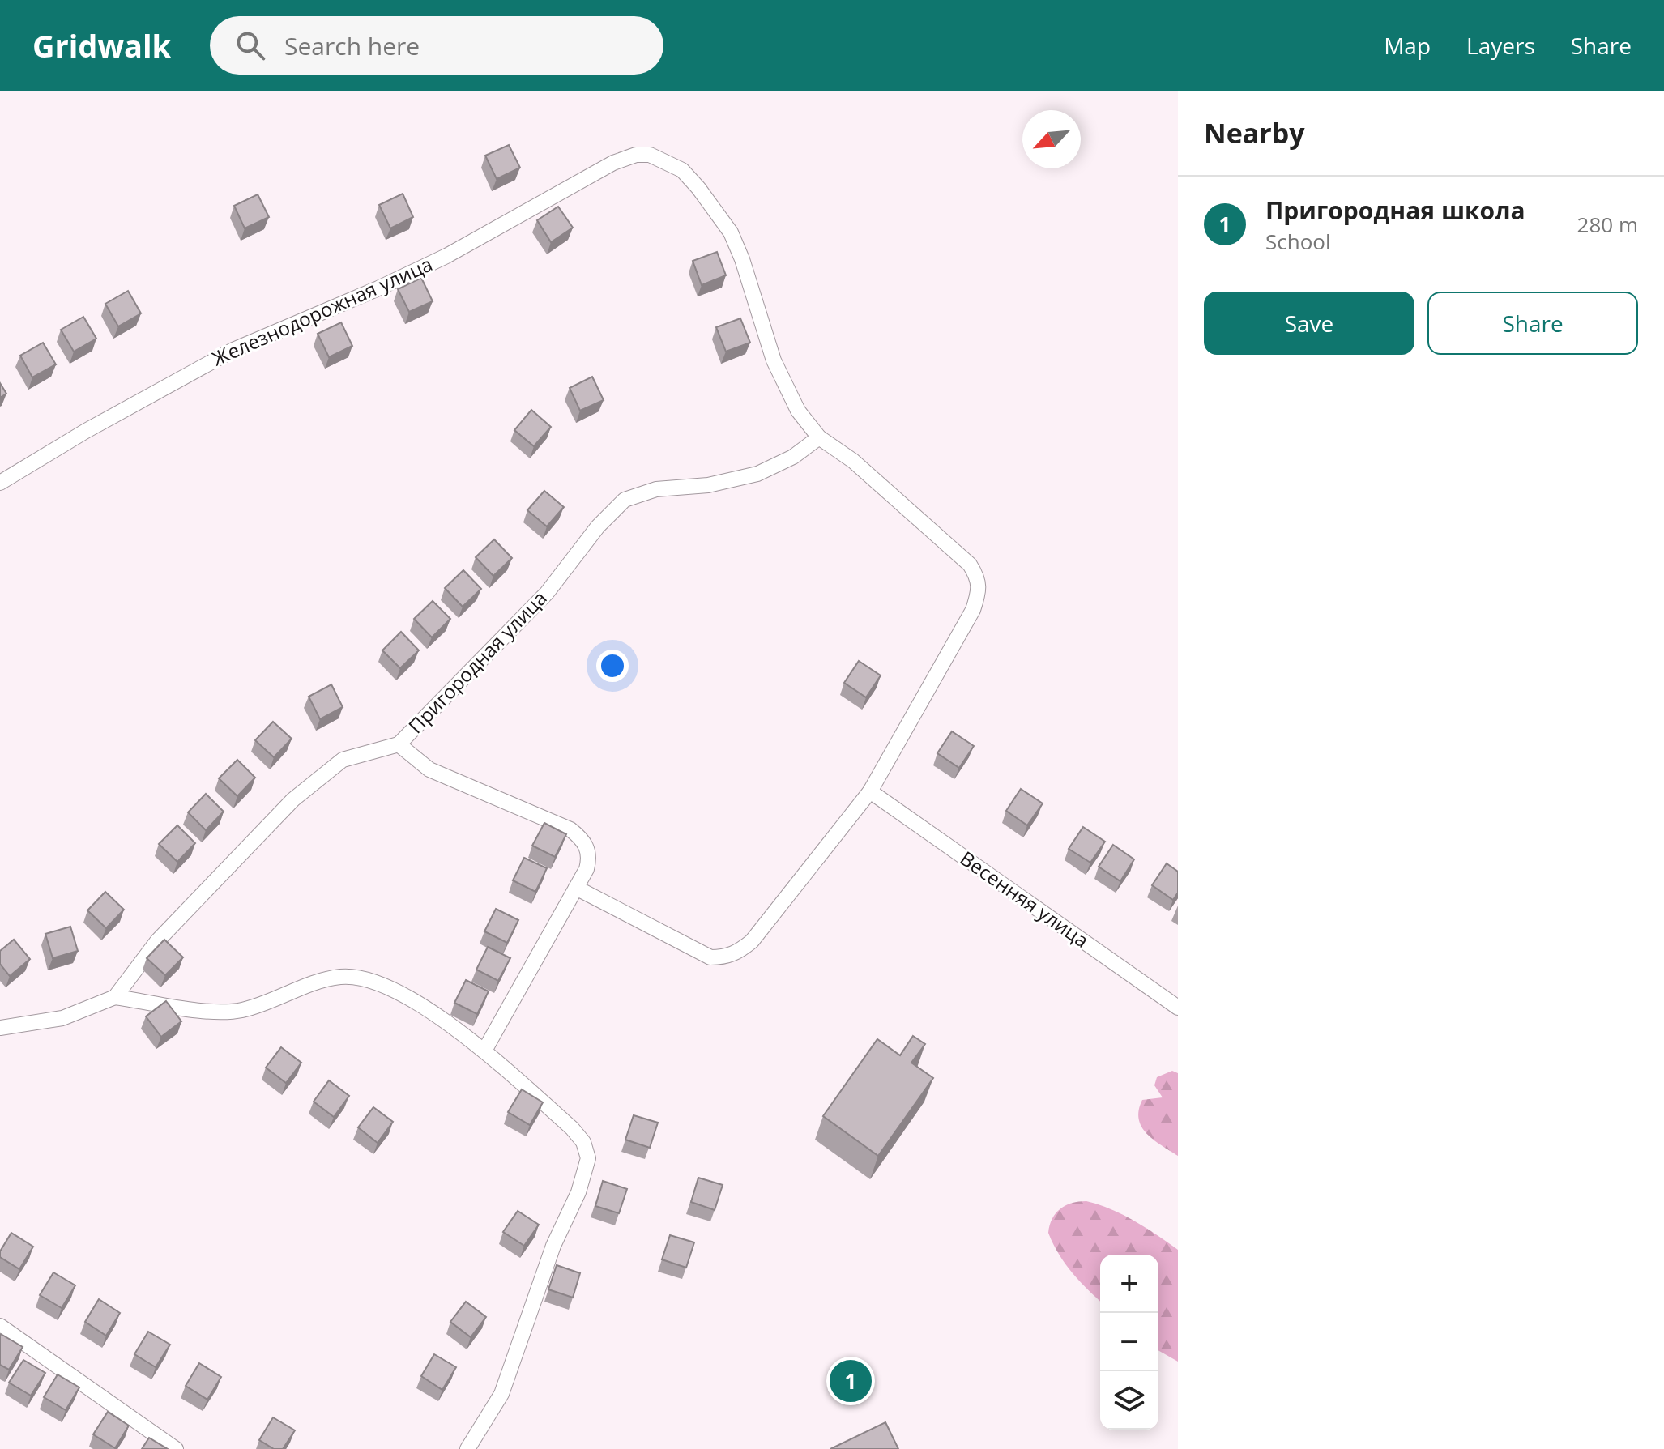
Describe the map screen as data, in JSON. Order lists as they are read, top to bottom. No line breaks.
{"streets":{"street":["Железнодорожная улица","Пригородная улица","Весенняя улица"]},"crossings":[["Железнодорожная улица","Пригородная улица"]],"north":"bottom left","page":{"header":"Gridwalk","search":"Search here","nav":["Map","Layers","Share"],"heading":"Nearby","list":[{"mark":"1","name":"Пригородная школа","note":"School","value":"280 m"}],"buttons":["Save","Share"],"map_buttons":["+","−"],"pins":"1"}}
